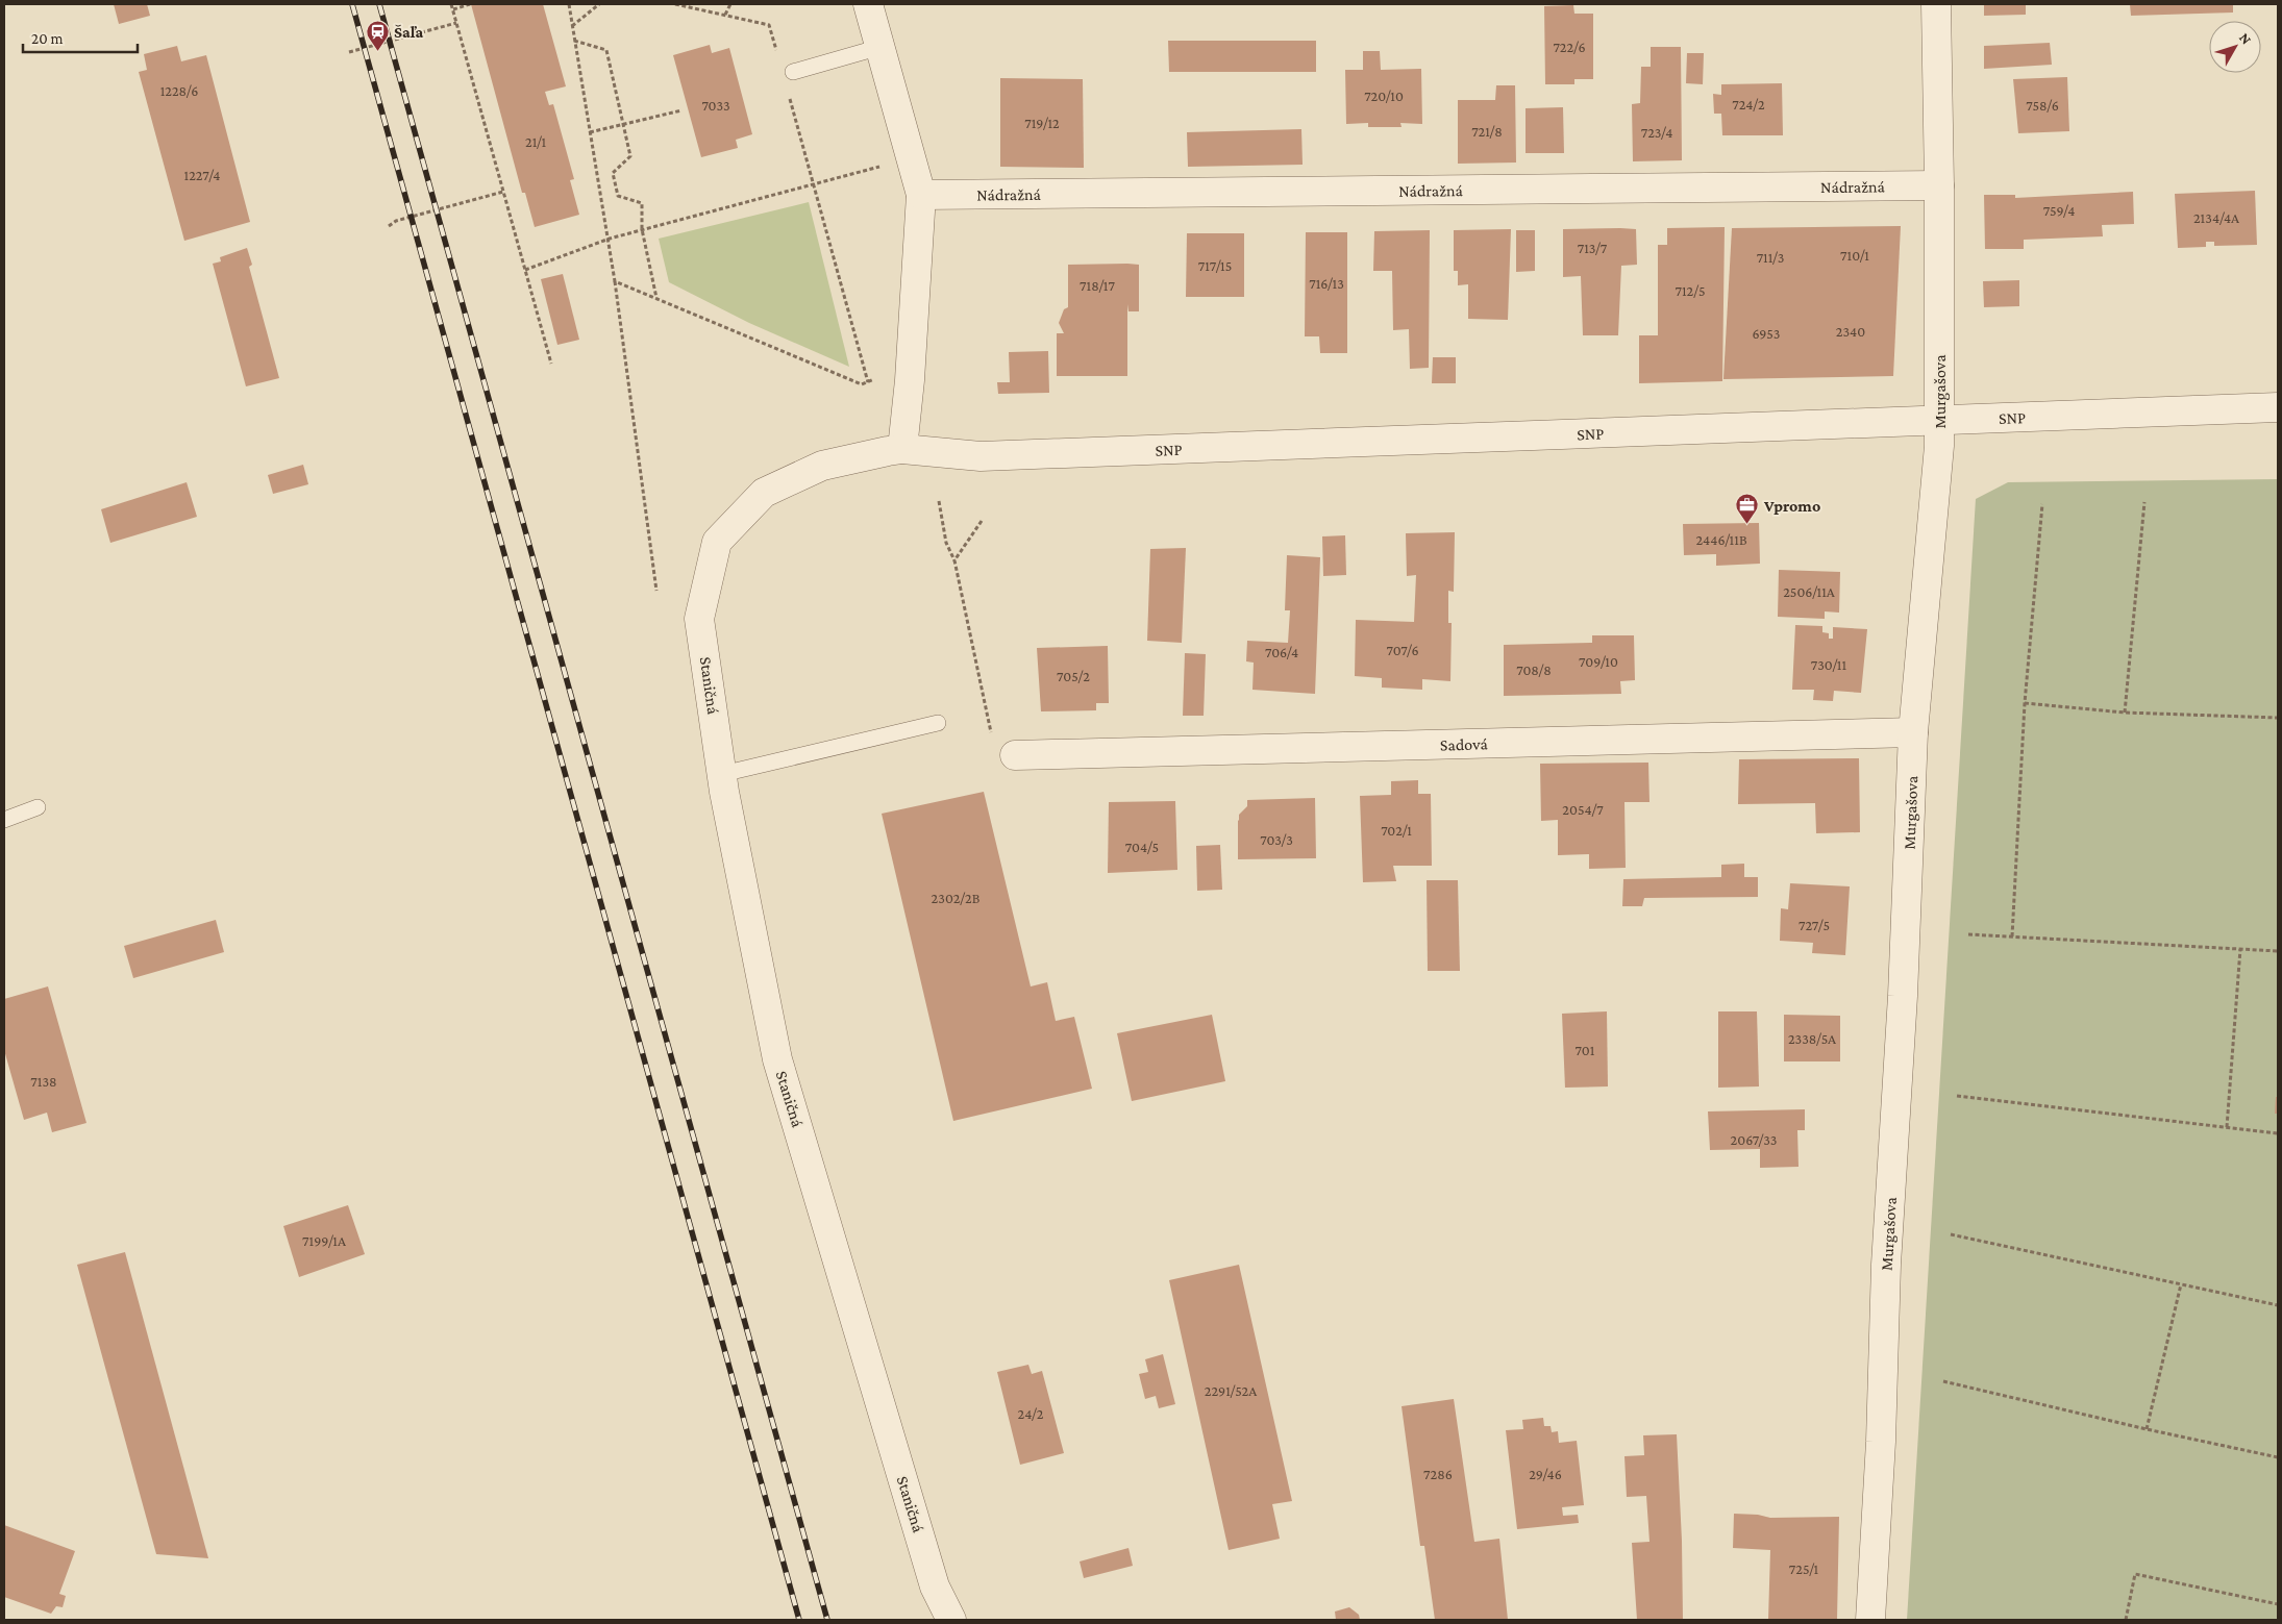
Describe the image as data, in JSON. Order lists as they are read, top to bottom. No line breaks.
{"streets":{"street":["Nádražná","Murgašova","SNP","Staničná","Sadová"]},"crossings":[["Nádražná","Murgašova"],["Murgašova","SNP"],["Murgašova","Sadová"],["SNP","Staničná"]],"places":{"station":["Šaľa"],"office":["Vpromo"]},"house_numbers":["722/6","1228/6","720/10","724/2","7033","758/6","719/12","721/8","723/4","21/1","1227/4","759/4","2134/4A","713/7","710/1","711/3","717/15","716/13","718/17","712/5","2340","6953","2446/11B","2506/11A","707/6","706/4","709/10","730/11","708/8","705/2","2054/7","702/1","703/3","704/5","2302/2B","727/5","2338/5A","701","7138","2067/33","7199/1A","2291/52A","24/2","7286","29/46","725/1"],"scale_bar":"20 m","north":"top right"}
